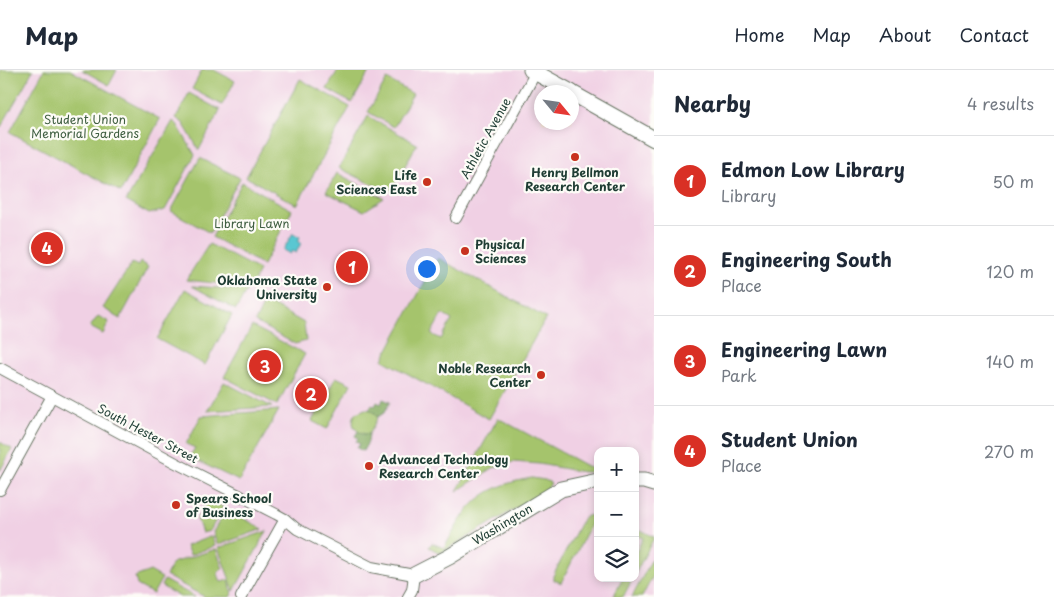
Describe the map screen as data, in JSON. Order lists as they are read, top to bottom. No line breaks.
{"streets":{"street":["Athletic Avenue","South Hester Street","Washington"]},"crossings":[["South Hester Street","Washington"]],"parks":["Student Union Memorial Gardens","Library Lawn"],"places":["Henry Bellmon Research Center","Life Sciences East","Physical Sciences","Oklahoma State University","Noble Research Center","Advanced Technology Research Center","Spears School of Business"],"north":"bottom right","page":{"header":"Map","nav":["Home","Map","About","Contact"],"heading":["Nearby","4 results"],"list":[{"mark":"1","name":"Edmon Low Library","note":"Library","value":"50 m"},{"mark":"2","name":"Engineering South","note":"Place","value":"120 m"},{"mark":"3","name":"Engineering Lawn","note":"Park","value":"140 m"},{"mark":"4","name":"Student Union","note":"Place","value":"270 m"}],"pins":["4","1","3","2"],"map_buttons":["+","−"]}}
